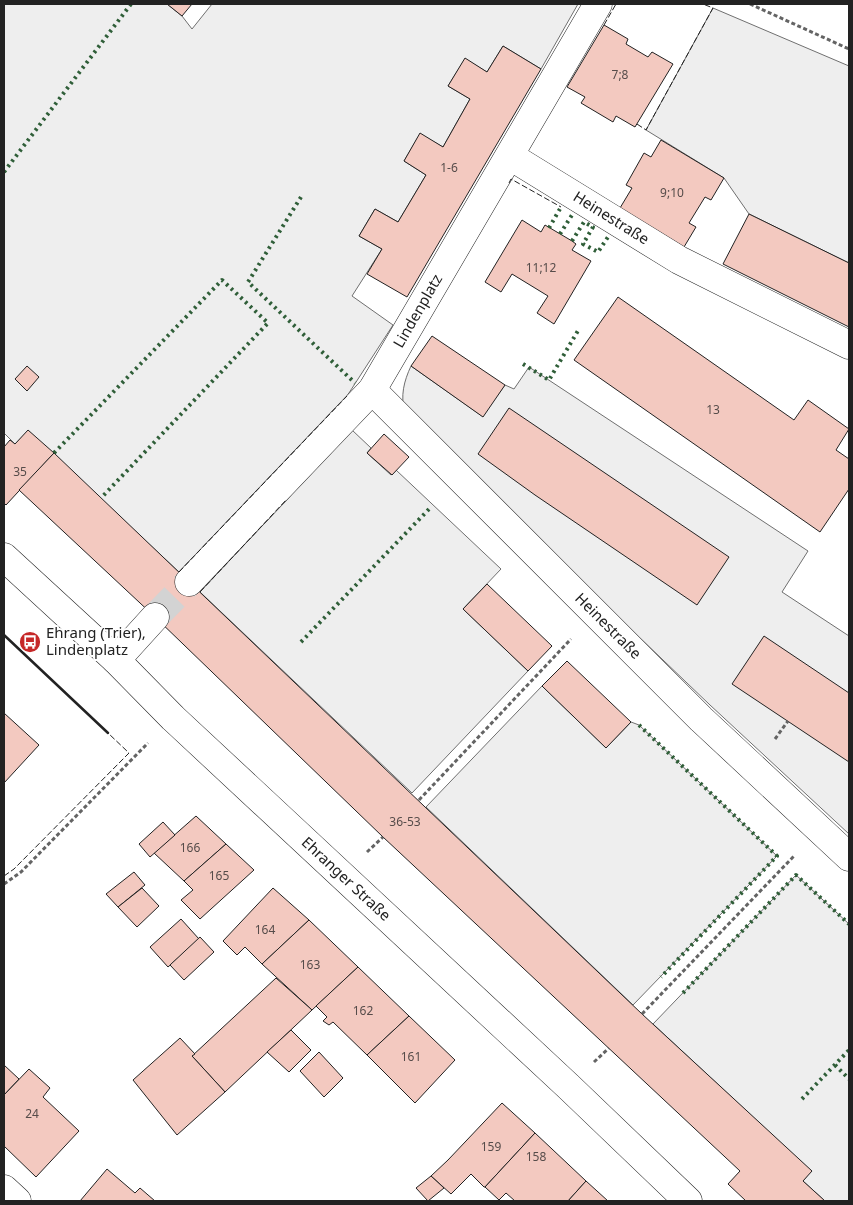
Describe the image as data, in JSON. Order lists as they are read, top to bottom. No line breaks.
{"streets":{"street":["Heinestraße","Lindenplatz","Ehranger Straße"]},"crossings":[["Heinestraße","Lindenplatz"]],"places":{"bus stop":["Ehrang (Trier), Lindenplatz"]},"house_numbers":["7;8","1-6","9;10","11;12","13","35","36-53","166","165","164","163","162","161","24","159","158"]}
